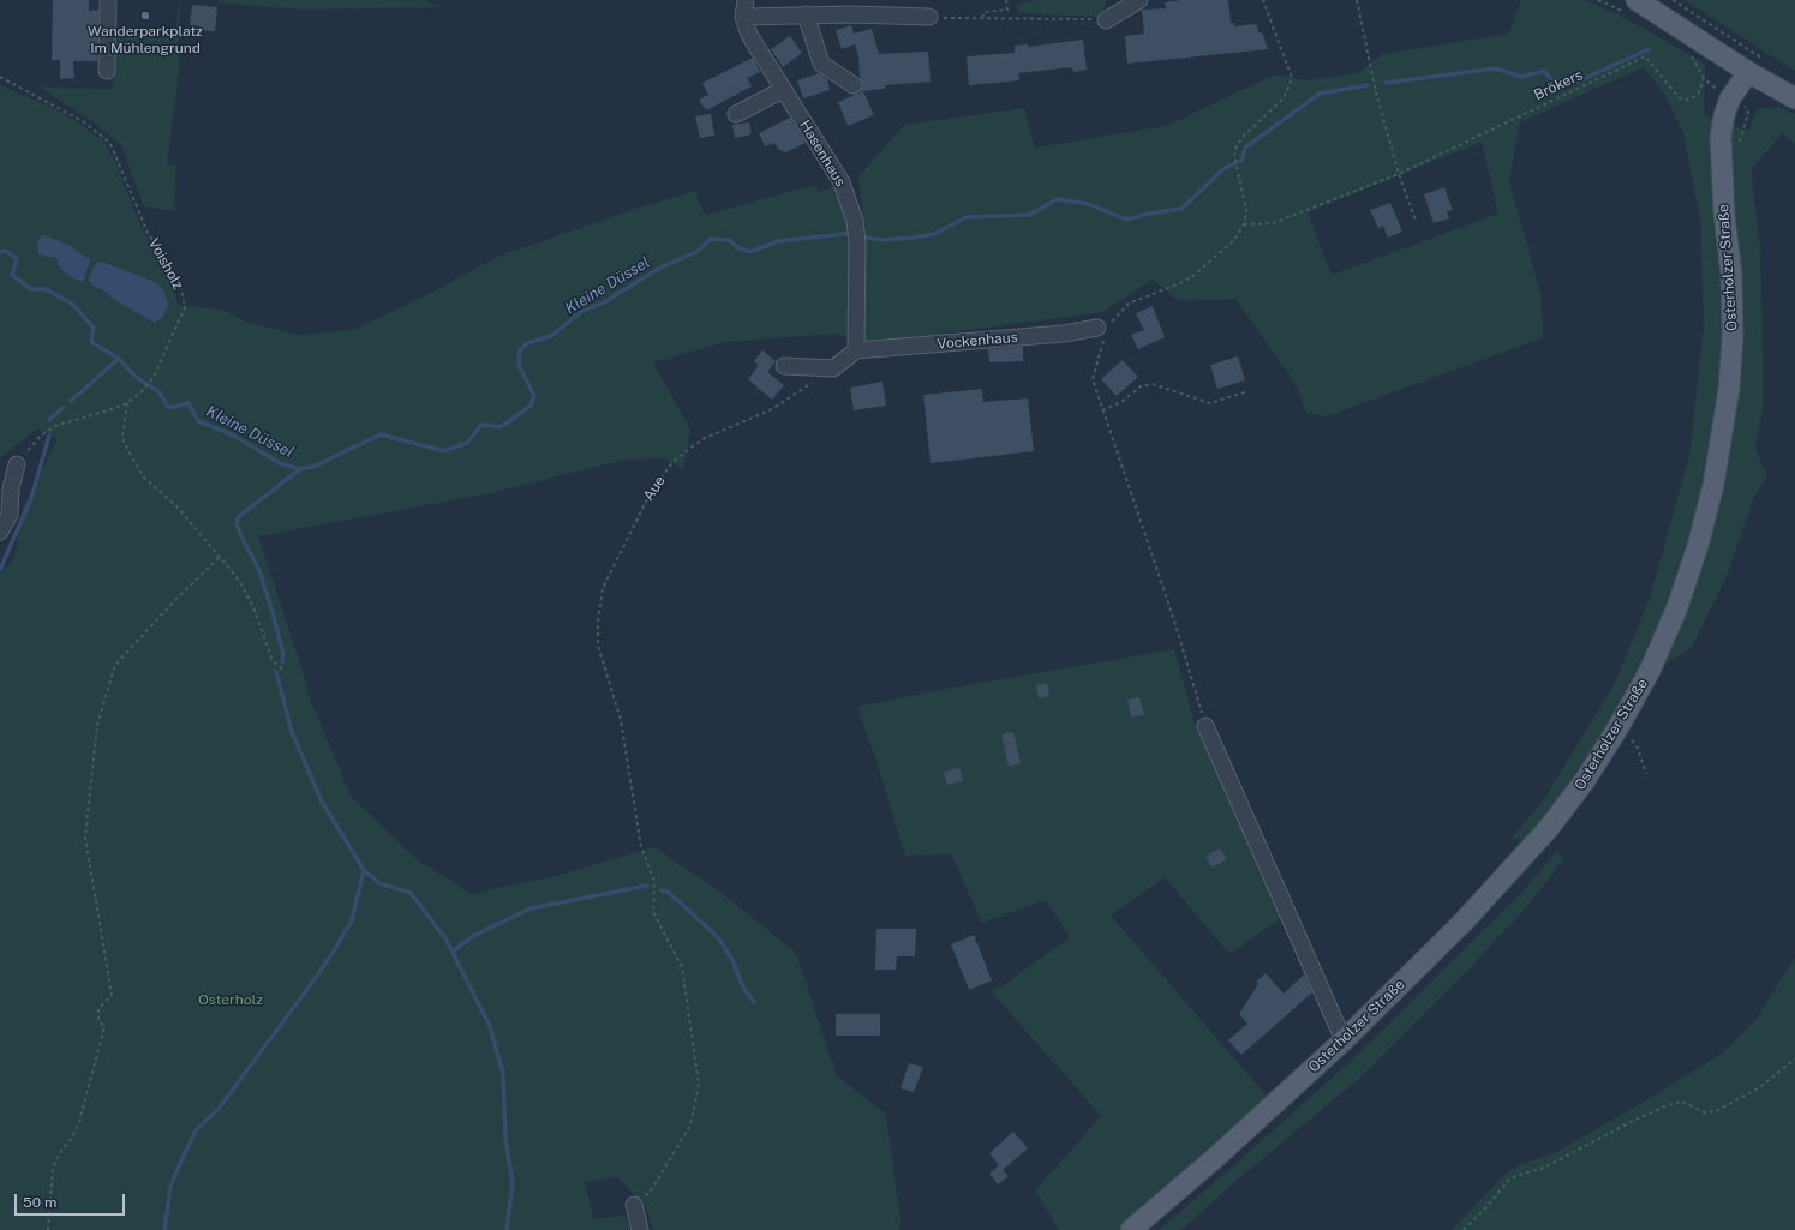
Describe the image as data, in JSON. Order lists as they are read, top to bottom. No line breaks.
{"streets":{"main road":["Osterholzer Straße"],"street":["Hasenhaus","Vockenhaus"],"path":["Brökers","Voisholz","Aue"]},"crossings":[["Brökers","Osterholzer Straße"],["Hasenhaus","Vockenhaus"]],"water":["Kleine Düssel"],"parks":["Osterholz"],"places":["Wanderparkplatz Im Mühlengrund"],"scale_bar":"50 m"}
